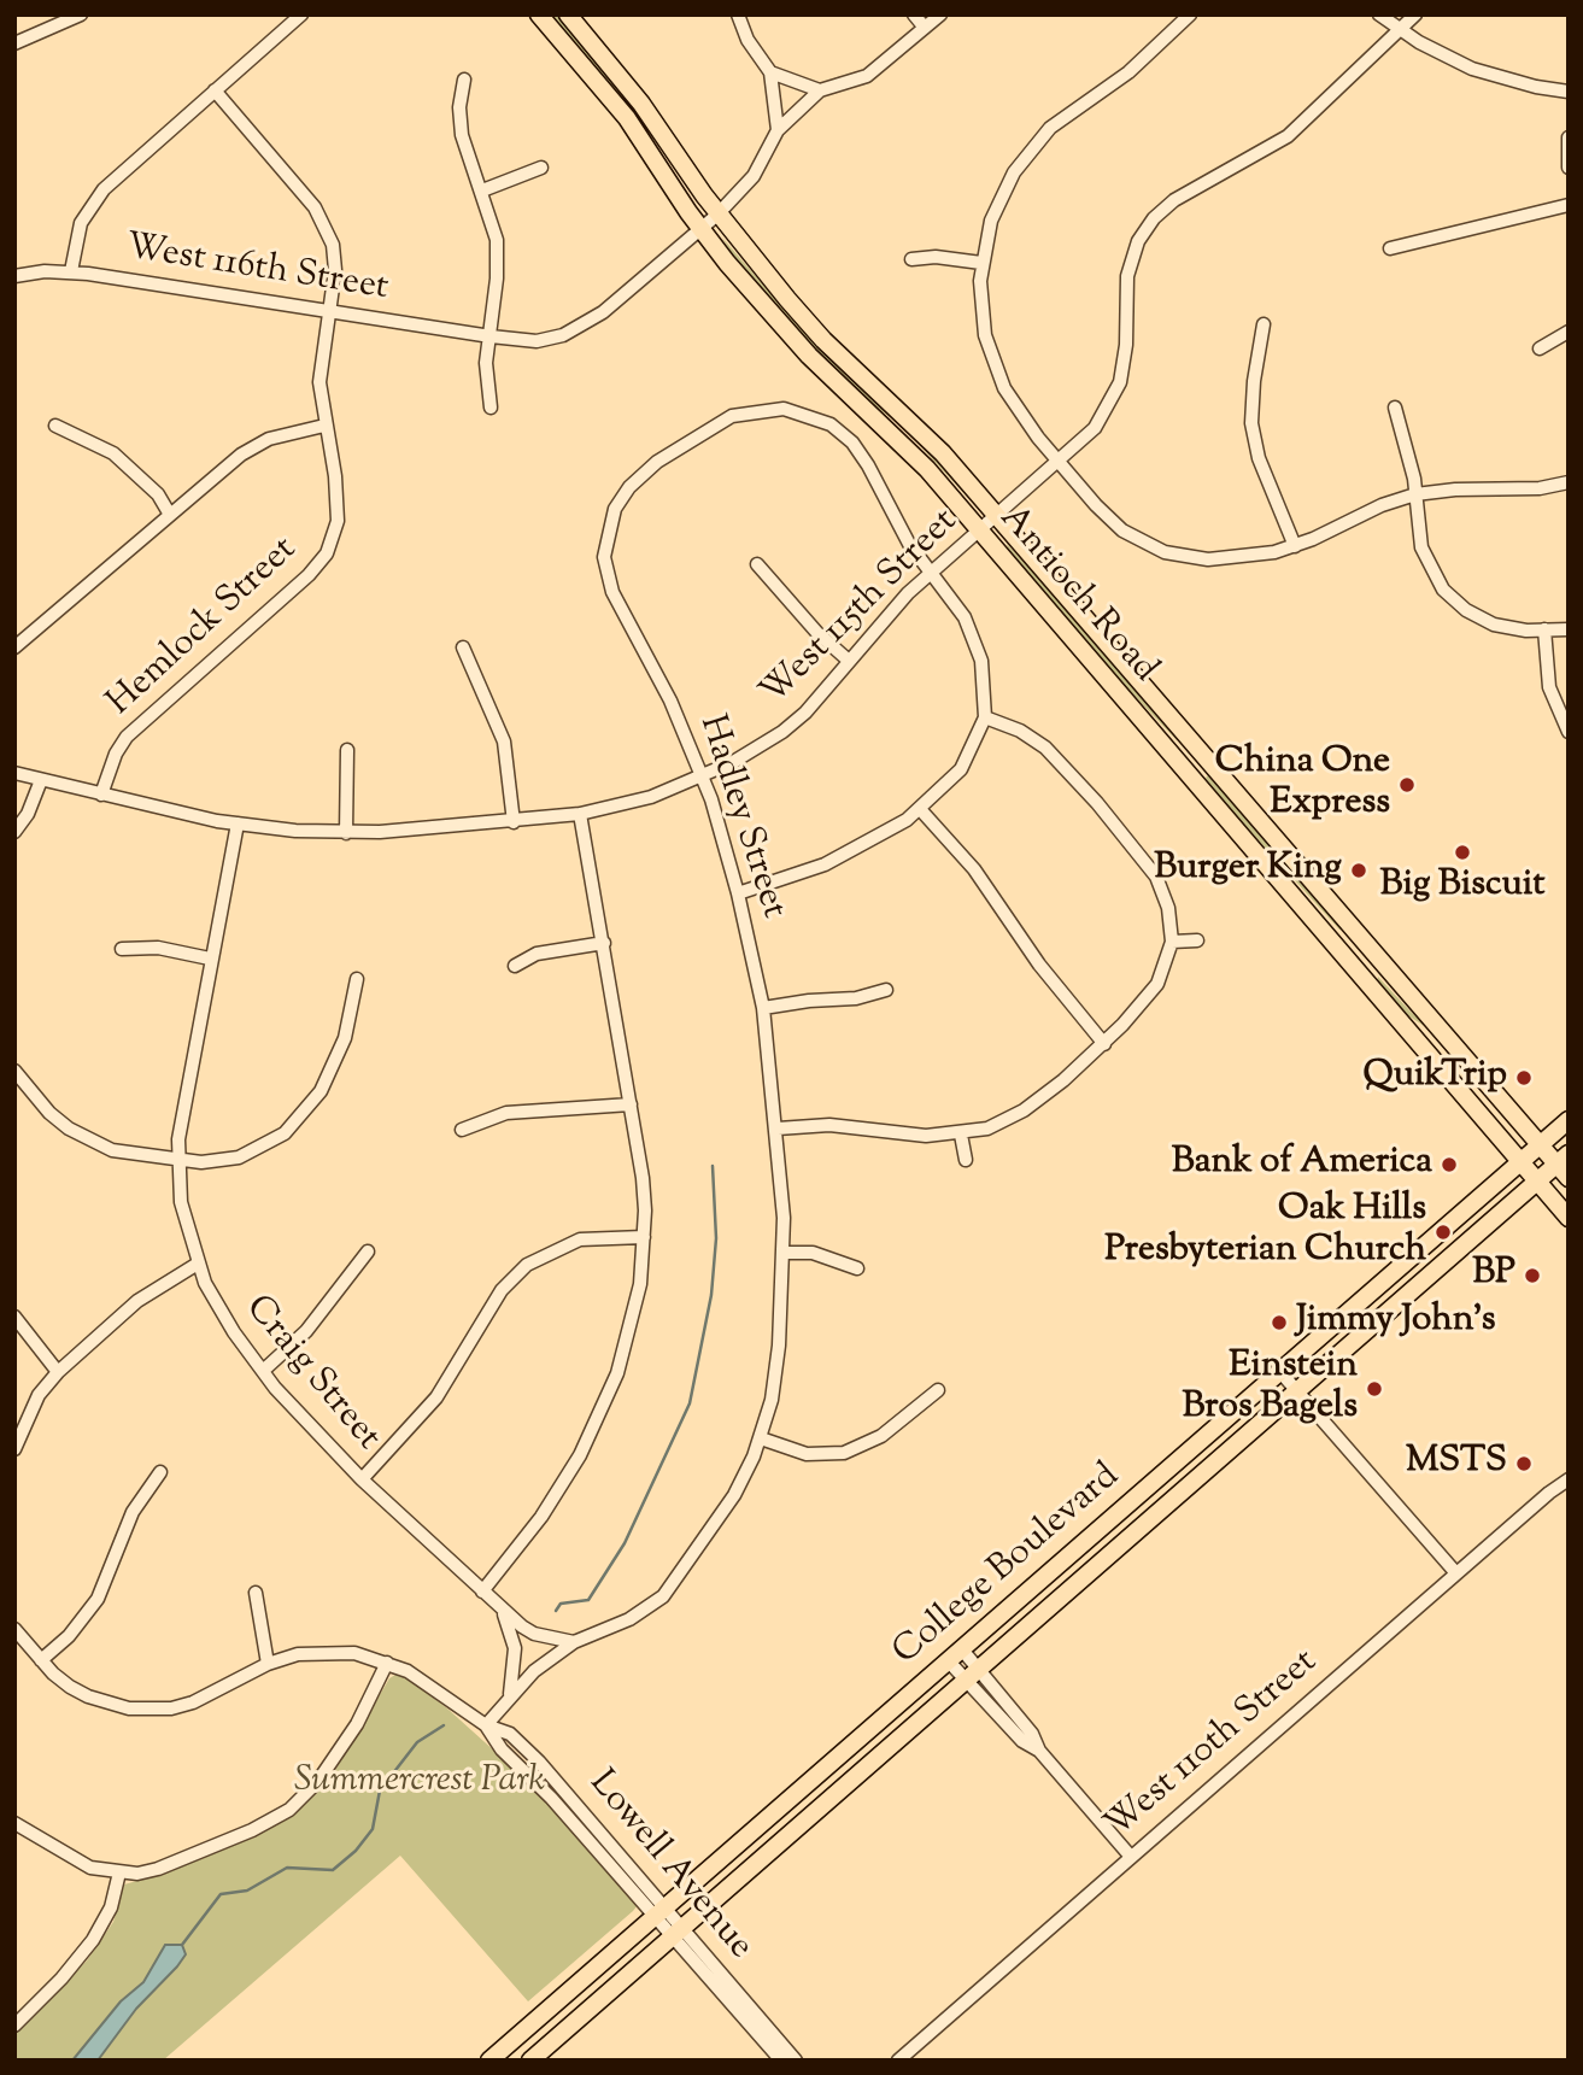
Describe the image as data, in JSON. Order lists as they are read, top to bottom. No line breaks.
{"streets":{"main road":["Antioch Road","College Boulevard"],"street":["West 116th Street","West 115th Street","Hemlock Street","Hadley Street","Craig Street","West 110th Street","Lowell Avenue"]},"crossings":[["West 116th Street","Antioch Road"],["West 116th Street","Hemlock Street"],["Antioch Road","West 115th Street"],["Antioch Road","College Boulevard"],["West 115th Street","Hemlock Street"],["West 115th Street","Hadley Street"],["West 115th Street","Craig Street"],["Hadley Street","Craig Street"],["Hadley Street","Lowell Avenue"],["College Boulevard","Lowell Avenue"]],"parks":["Summercrest Park"],"places":["China One Express","Big Biscuit","Burger King","QuikTrip","Bank of America","Oak Hills Presbyterian Church","BP","Jimmy John's","Einstein Bros Bagels","MSTS"]}
